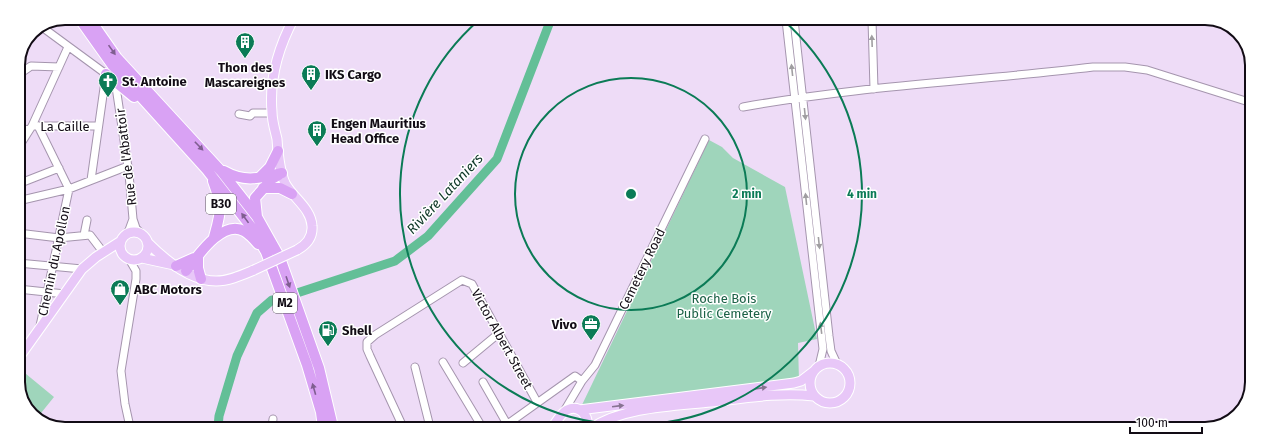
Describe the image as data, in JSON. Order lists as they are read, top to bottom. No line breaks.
{"streets":{"highway":["B30","M2"],"street":["La Caille","Rue de l'Abattoir","Chemin du Apollon","Cemetery Road","Victor Albert Street"]},"crossings":[["B30","M2"]],"water":["Rivière Lataniers"],"parks":["Roche Bois Public Cemetery"],"places":{"building":["Thon des Mascareignes","IKS Cargo","Engen Mauritius Head Office"],"church":["St. Antoine"],"shop":["ABC Motors"],"office":["Vivo"],"fuel station":["Shell"]},"scale_bar":"100 m","rings":["2 min","4 min"]}
